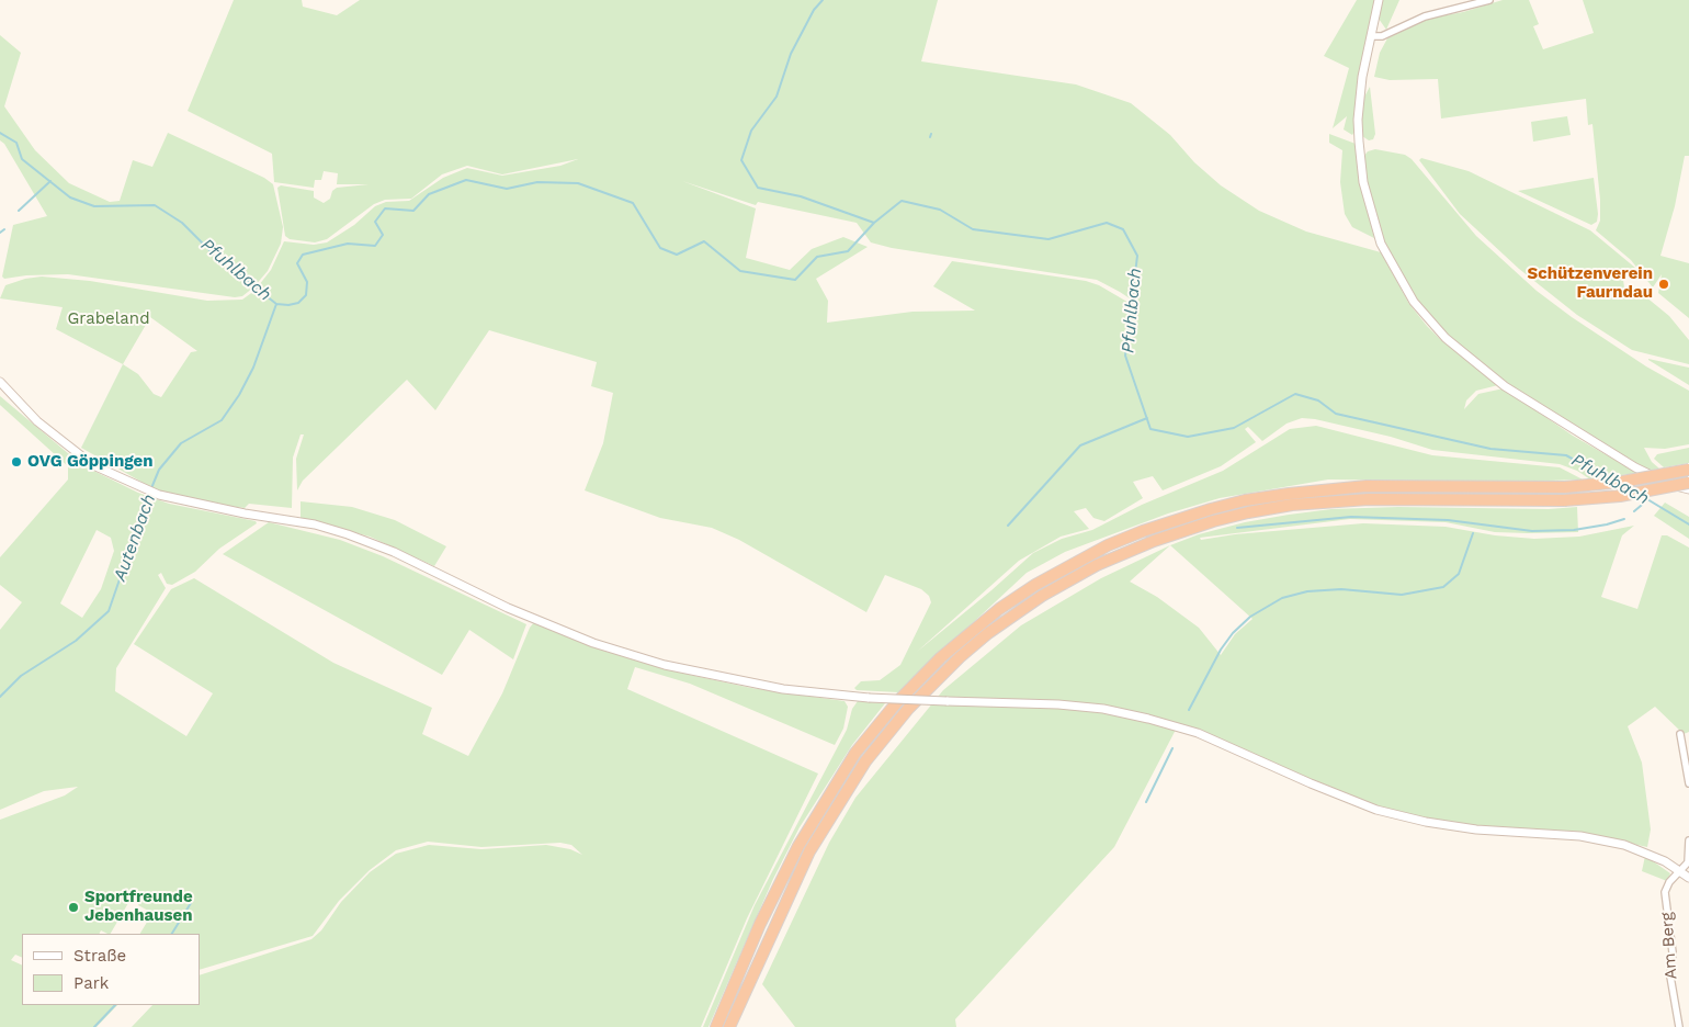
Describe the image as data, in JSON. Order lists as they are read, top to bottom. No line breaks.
{"streets":{"street":["Am Berg"]},"water":["Pfuhlbach","Autenbach"],"parks":["Grabeland"],"places":["Schützenverein Faurndau","OVG Göppingen","Sportfreunde Jebenhausen"],"legend":["Straße","Park"]}
